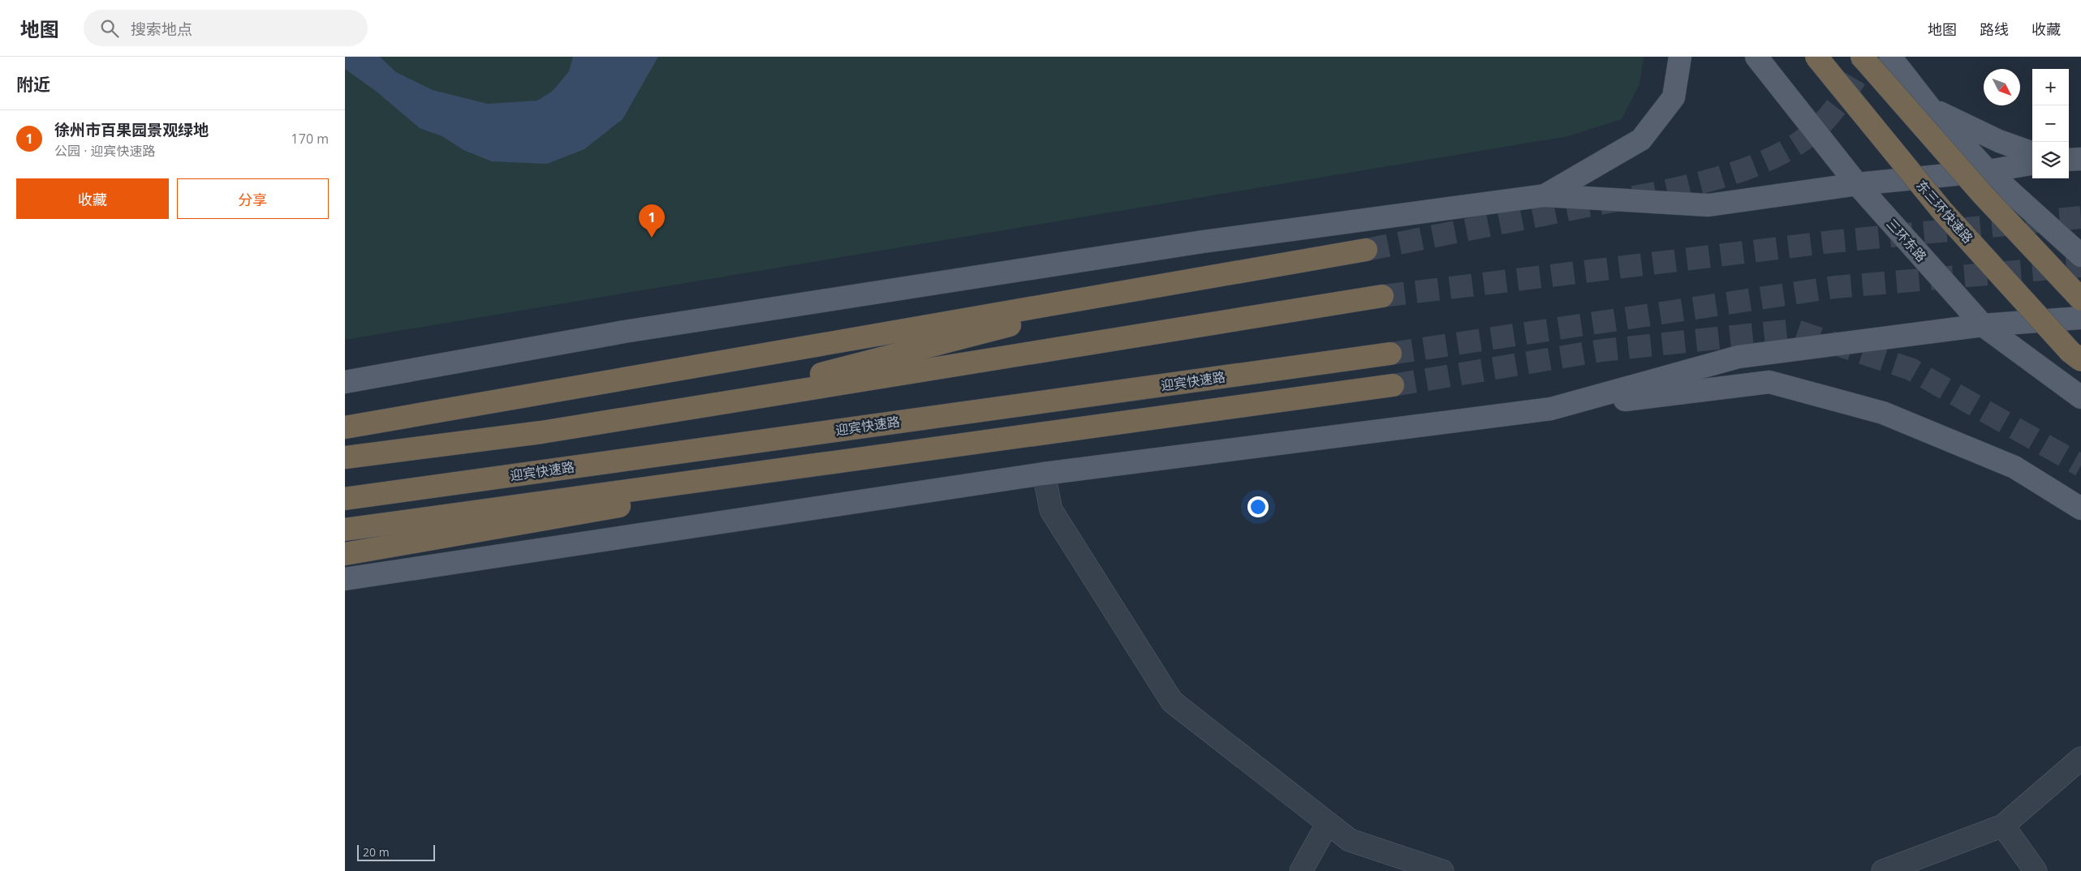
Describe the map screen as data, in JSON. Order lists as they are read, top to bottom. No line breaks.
{"streets":{"highway":["东三环快速路","迎宾快速路"],"main road":["三环东路"]},"scale_bar":"20 m","north":"bottom right","page":{"header":"地图","search":"搜索地点","nav":["地图","路线","收藏"],"heading":"附近","map_buttons":["+","−"],"list":[{"mark":"1","name":"徐州市百果园景观绿地","note":"公园 · 迎宾快速路","value":"170 m"}],"buttons":["收藏","分享"],"pins":"1","scale":"20 m"}}
